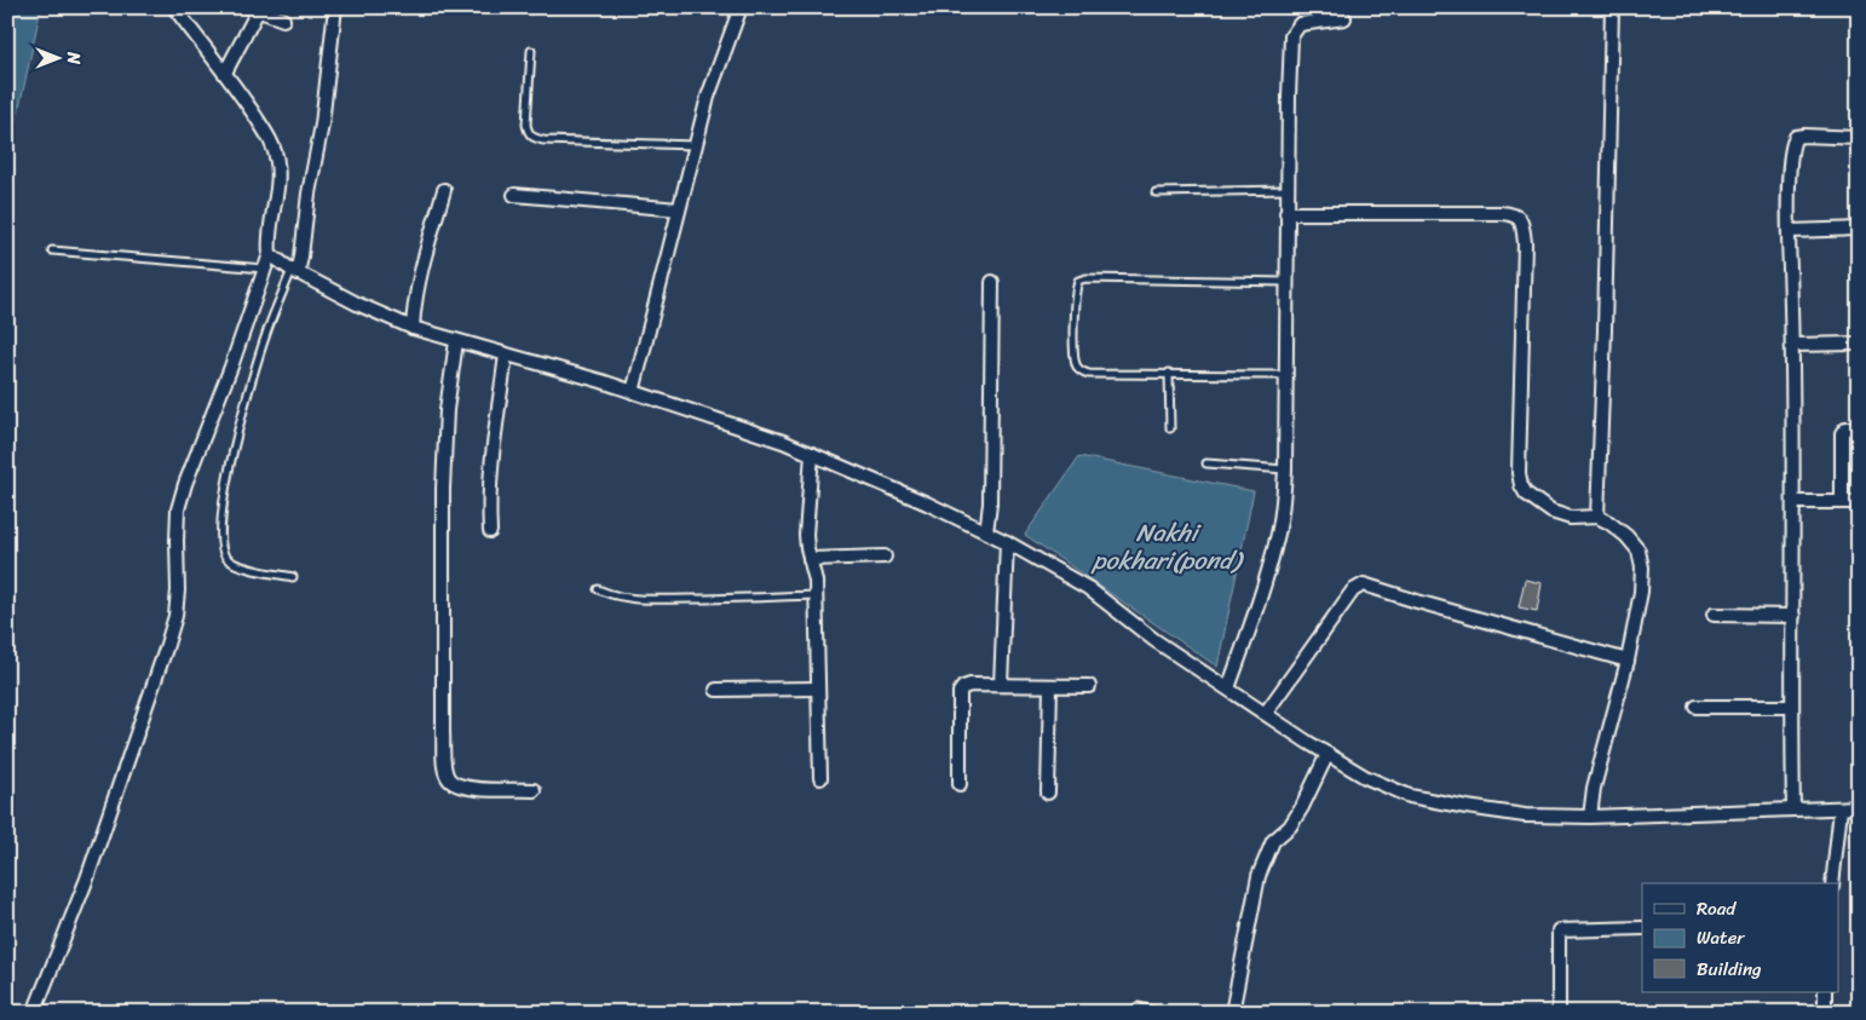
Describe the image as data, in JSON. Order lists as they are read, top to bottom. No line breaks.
{"water":["Nakhi pokhari(pond)"],"legend":["Road","Water","Building"],"north":"right"}
